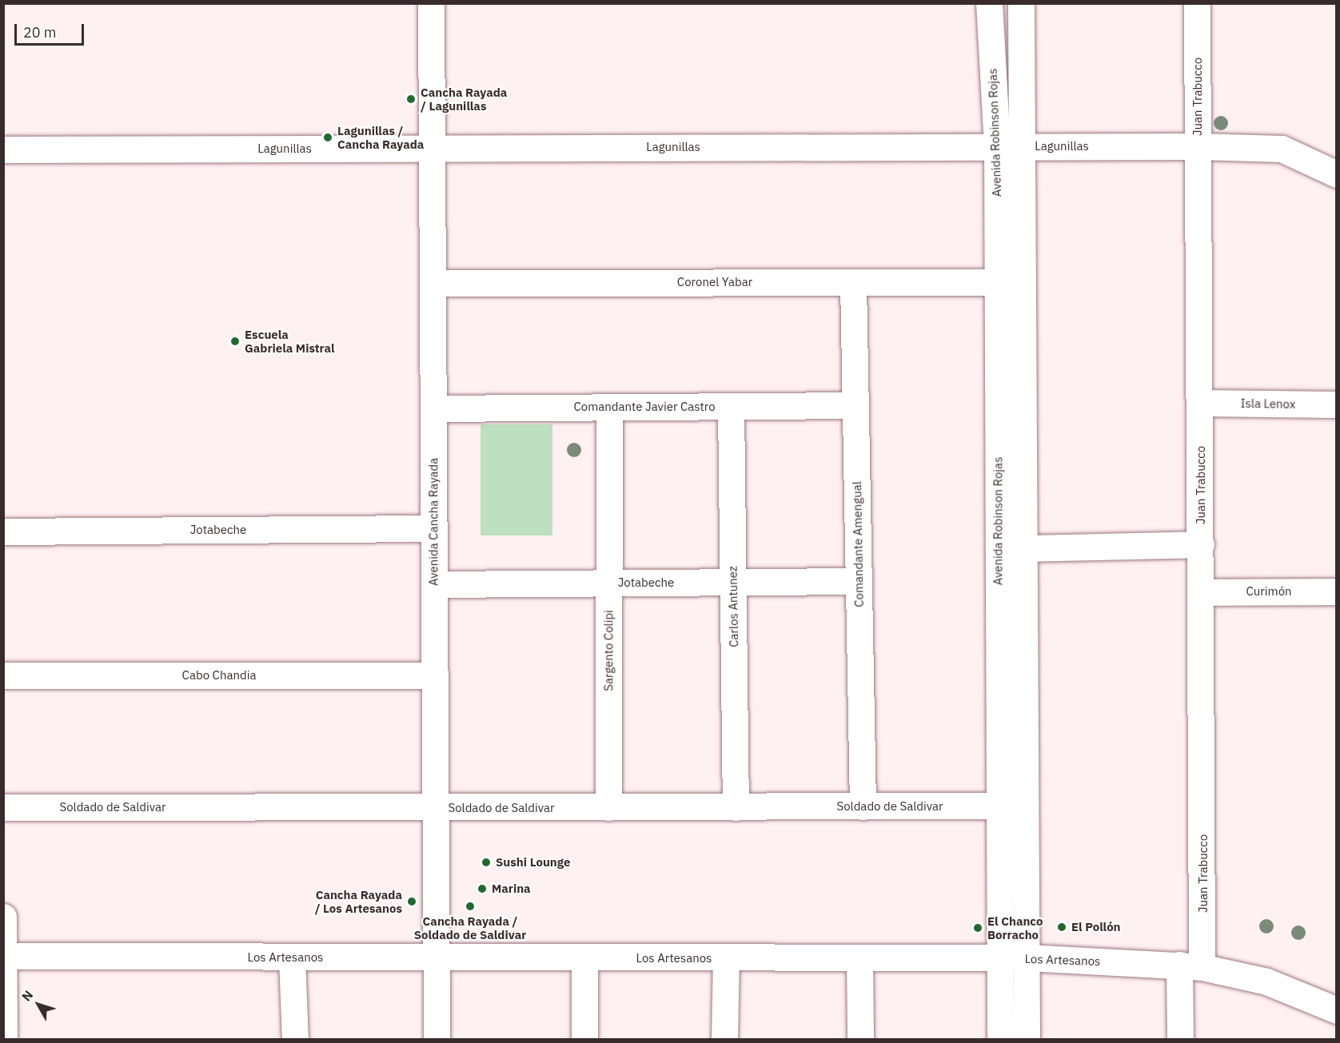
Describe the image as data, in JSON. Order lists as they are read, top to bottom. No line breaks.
{"streets":{"street":["Juan Trabucco","Avenida Robinson Rojas","Lagunillas","Coronel Yabar","Isla Lenox","Comandante Javier Castro","Avenida Cancha Rayada","Jotabeche","Comandante Amengual","Curimón","Carlos Antunez","Sargento Colipi","Cabo Chandia","Soldado de Saldivar","Los Artesanos"]},"crossings":[["Juan Trabucco","Lagunillas"],["Juan Trabucco","Isla Lenox"],["Juan Trabucco","Curimón"],["Juan Trabucco","Los Artesanos"],["Avenida Robinson Rojas","Lagunillas"],["Avenida Robinson Rojas","Coronel Yabar"],["Avenida Robinson Rojas","Soldado de Saldivar"],["Avenida Robinson Rojas","Los Artesanos"],["Lagunillas","Avenida Cancha Rayada"],["Coronel Yabar","Avenida Cancha Rayada"],["Coronel Yabar","Comandante Amengual"],["Comandante Javier Castro","Avenida Cancha Rayada"],["Comandante Javier Castro","Comandante Amengual"],["Comandante Javier Castro","Carlos Antunez"],["Comandante Javier Castro","Sargento Colipi"],["Avenida Cancha Rayada","Jotabeche"],["Avenida Cancha Rayada","Cabo Chandia"],["Avenida Cancha Rayada","Soldado de Saldivar"],["Avenida Cancha Rayada","Los Artesanos"],["Jotabeche","Comandante Amengual"],["Jotabeche","Carlos Antunez"],["Jotabeche","Sargento Colipi"],["Comandante Amengual","Soldado de Saldivar"],["Carlos Antunez","Soldado de Saldivar"],["Sargento Colipi","Soldado de Saldivar"]],"places":["Cancha Rayada / Lagunillas","Lagunillas / Cancha Rayada","Escuela Gabriela Mistral","Sushi Lounge","Marina","Cancha Rayada / Los Artesanos","Cancha Rayada / Soldado de Saldivar","El Pollón","El Chanco Borracho"],"scale_bar":"20 m","north":"top left"}
